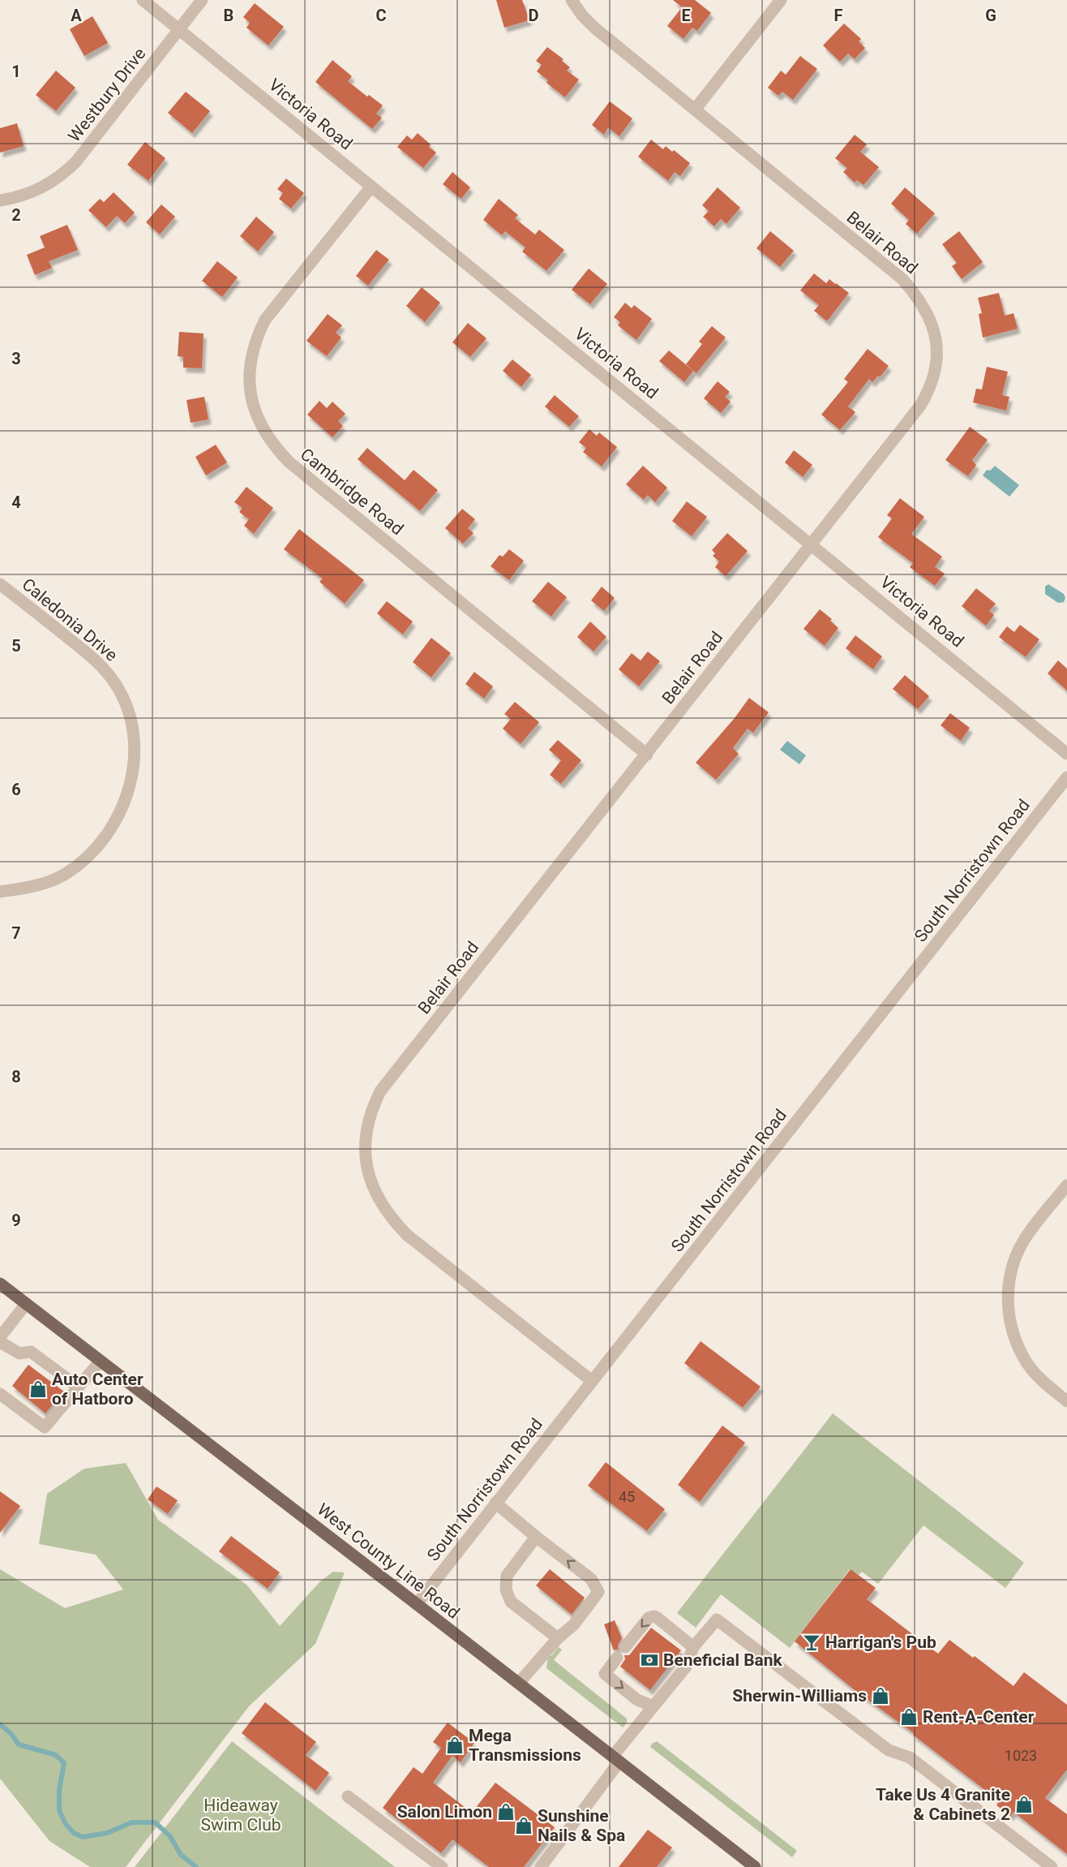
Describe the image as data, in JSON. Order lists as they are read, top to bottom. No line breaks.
{"streets":{"main road":["West County Line Road"],"street":["Westbury Drive","Victoria Road","Belair Road","Cambridge Road","Caledonia Drive","South Norristown Road"]},"crossings":[["Westbury Drive","Victoria Road"],["Victoria Road","Belair Road"],["Victoria Road","Cambridge Road"],["Belair Road","Cambridge Road"],["Belair Road","South Norristown Road"],["South Norristown Road","West County Line Road"]],"parks":["Hideaway Swim Club"],"places":{"shop":["Auto Center of Hatboro","Sherwin-Williams","Rent-A-Center","Mega Transmissions","Take Us 4 Granite & Cabinets 2","Salon Limon","Sunshine Nails & Spa"],"bar":["Harrigan's Pub"],"bank":["Beneficial Bank"]},"house_numbers":["45","1023"],"grid":{"columns":["A","B","C","D","E","F","G"],"rows":["1","2","3","4","5","6","7","8","9"]}}
